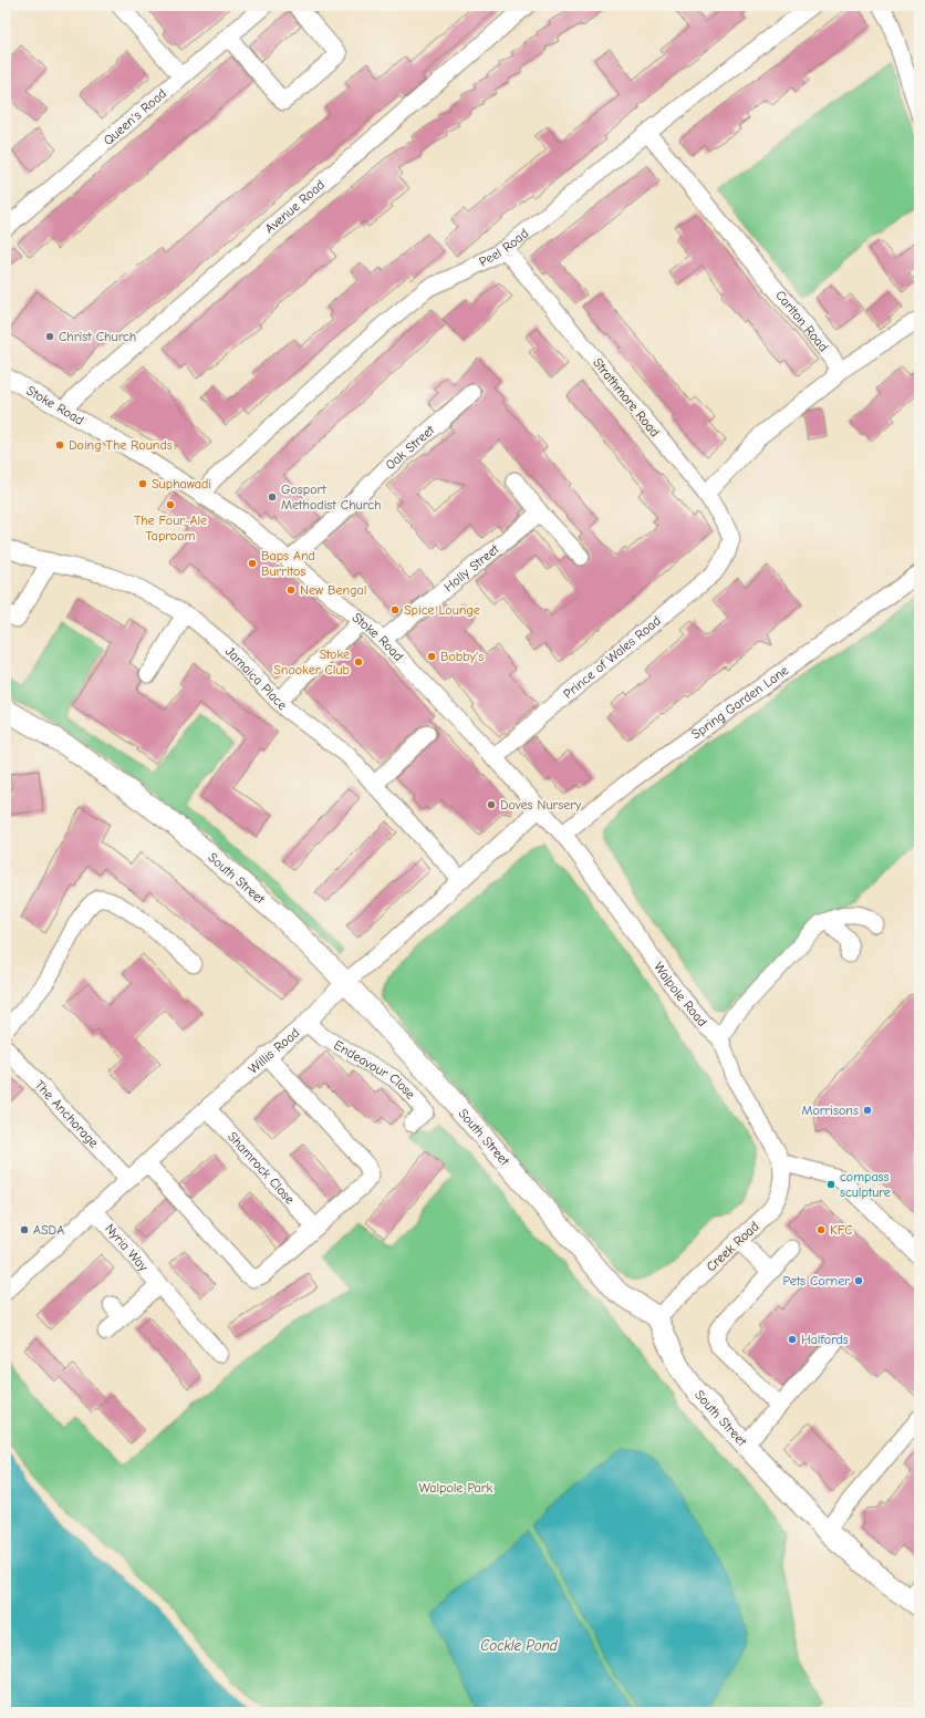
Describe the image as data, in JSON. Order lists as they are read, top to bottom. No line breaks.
{"streets":{"main road":["South Street"],"street":["Queen's Road","Avenue Road","Peel Road","Carlton Road","Strathmore Road","Stoke Road","Oak Street","Holly Street","Prince of Wales Road","Jamaica Place","Spring Garden Lane","Walpole Road","Willis Road","Endeavour Close","The Anchorage","Shamrock Close","Creek Road","Nyria Way"]},"crossings":[["Avenue Road","Stoke Road"],["Peel Road","Carlton Road"],["Peel Road","Strathmore Road"],["Peel Road","Stoke Road"],["Strathmore Road","Prince of Wales Road"],["Stoke Road","Oak Street"],["Stoke Road","Holly Street"],["Stoke Road","Prince of Wales Road"],["Stoke Road","Spring Garden Lane"],["Stoke Road","Walpole Road"],["Stoke Road","Willis Road"],["Jamaica Place","Willis Road"],["Spring Garden Lane","Walpole Road"],["South Street","Willis Road"],["South Street","Creek Road"],["Walpole Road","Creek Road"],["Willis Road","Endeavour Close"],["Willis Road","The Anchorage"],["Willis Road","Shamrock Close"],["Willis Road","Nyria Way"]],"water":["Cockle Pond"],"parks":["Walpole Park"],"places":["Christ Church","Doing The Rounds","Suphawadi","Gosport Methodist Church","The Four-Ale Taproom","Baps And Burritos","New Bengal","Spice Lounge","Bobby's","Stoke Snooker Club","Doves Nursery","Morrisons","compass sculpture","ASDA","KFC","Pets Corner","Halfords"]}
